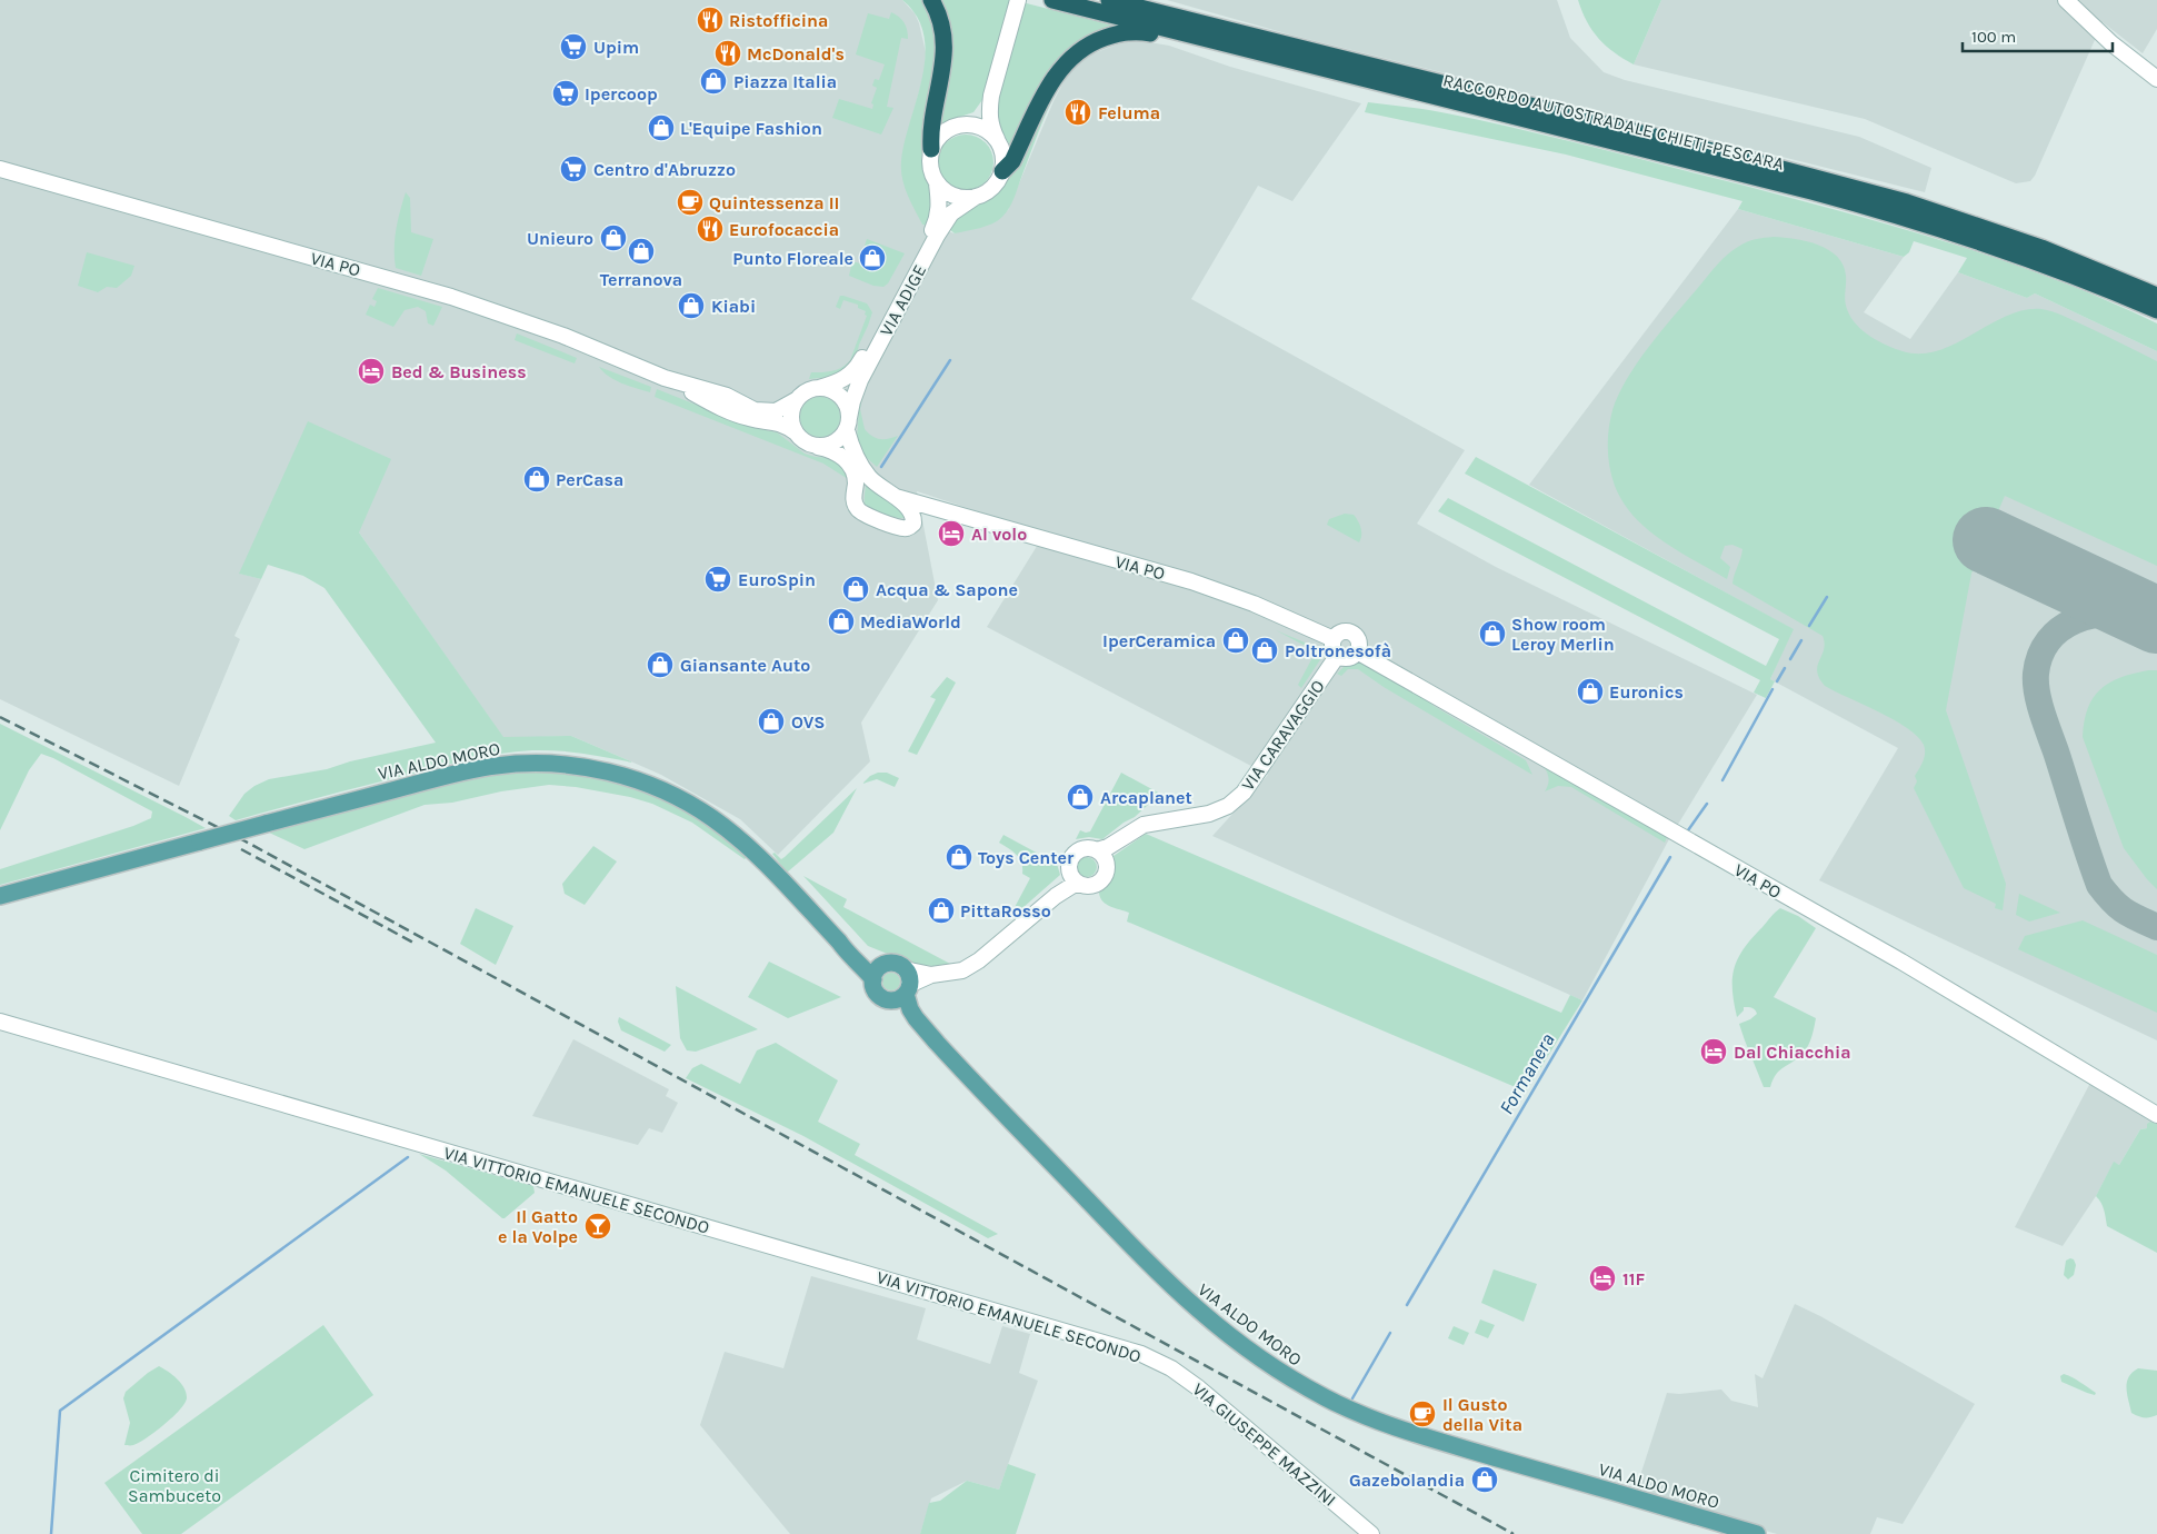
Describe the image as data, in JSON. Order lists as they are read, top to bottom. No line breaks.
{"streets":{"highway":["RACCORDO AUTOSTRADALE CHIETI-PESCARA"],"main road":["VIA ALDO MORO"],"street":["VIA PO","VIA ADIGE","VIA CARAVAGGIO","VIA VITTORIO EMANUELE SECONDO","VIA GIUSEPPE MAZZINI"]},"crossings":[["VIA PO","VIA ADIGE"],["VIA PO","VIA CARAVAGGIO"],["VIA VITTORIO EMANUELE SECONDO","VIA GIUSEPPE MAZZINI"]],"water":["Formanera"],"parks":["Cimitero di Sambuceto"],"places":{"restaurant":["Ristofficina","McDonald's","Feluma","Eurofocaccia"],"supermarket":["Upim","Ipercoop","Centro d'Abruzzo","EuroSpin"],"shop":["Piazza Italia","L'Equipe Fashion","Unieuro","Terranova","Punto Floreale","Kiabi","PerCasa","Acqua & Sapone","MediaWorld","Show room Leroy Merlin","IperCeramica","Poltronesofà","Giansante Auto","Euronics","OVS","Arcaplanet","Toys Center","PittaRosso","Gazebolandia"],"cafe":["Quintessenza II","Il Gusto della Vita"],"hotel":["Bed & Business","Al volo","Dal Chiacchia","11F"],"bar":["Il Gatto e la Volpe"]},"scale_bar":"100 m"}
